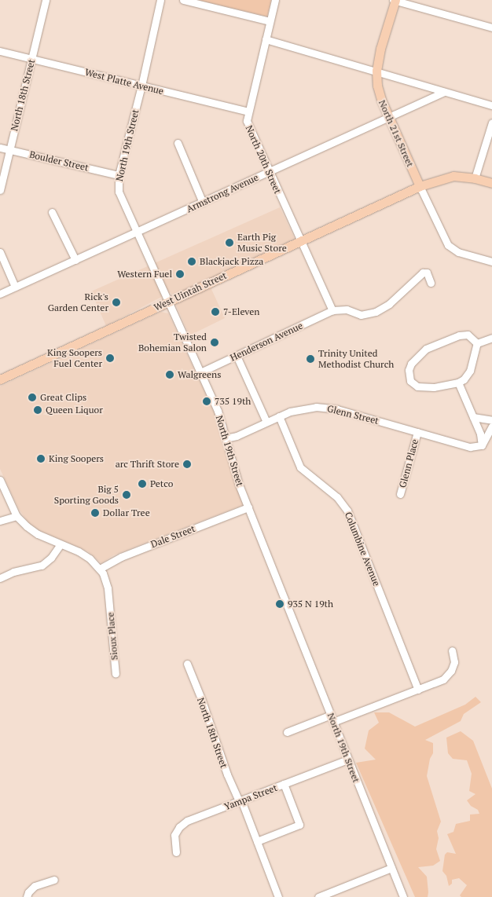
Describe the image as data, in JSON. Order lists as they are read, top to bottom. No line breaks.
{"streets":{"main road":["North 21st Street","West Uintah Street"],"street":["West Platte Avenue","North 18th Street","North 19th Street","North 20th Street","Boulder Street","Armstrong Avenue","Henderson Avenue","Glenn Street","Glenn Place","Dale Street","Columbine Avenue","Sioux Place","Yampa Street"]},"crossings":[["West Platte Avenue","North 18th Street"],["West Platte Avenue","North 19th Street"],["West Platte Avenue","North 20th Street"],["North 18th Street","Boulder Street"],["North 18th Street","Yampa Street"],["North 21st Street","Armstrong Avenue"],["North 21st Street","West Uintah Street"],["North 19th Street","Boulder Street"],["North 19th Street","Armstrong Avenue"],["North 19th Street","West Uintah Street"],["North 19th Street","Henderson Avenue"],["North 19th Street","Glenn Street"],["North 19th Street","Dale Street"],["North 19th Street","Yampa Street"],["North 20th Street","Armstrong Avenue"],["North 20th Street","West Uintah Street"],["North 20th Street","Henderson Avenue"],["Glenn Street","Glenn Place"],["Glenn Street","Columbine Avenue"],["Dale Street","Sioux Place"]],"places":["Earth Pig Music Store","Blackjack Pizza","Western Fuel","Rick's Garden Center","7-Eleven","Twisted Bohemian Salon","King Soopers Fuel Center","Trinity United Methodist Church","Walgreens","Great Clips","735 19th","Queen Liquor","King Soopers","arc Thrift Store","Petco","Big 5 Sporting Goods","Dollar Tree","935 N 19th"]}
